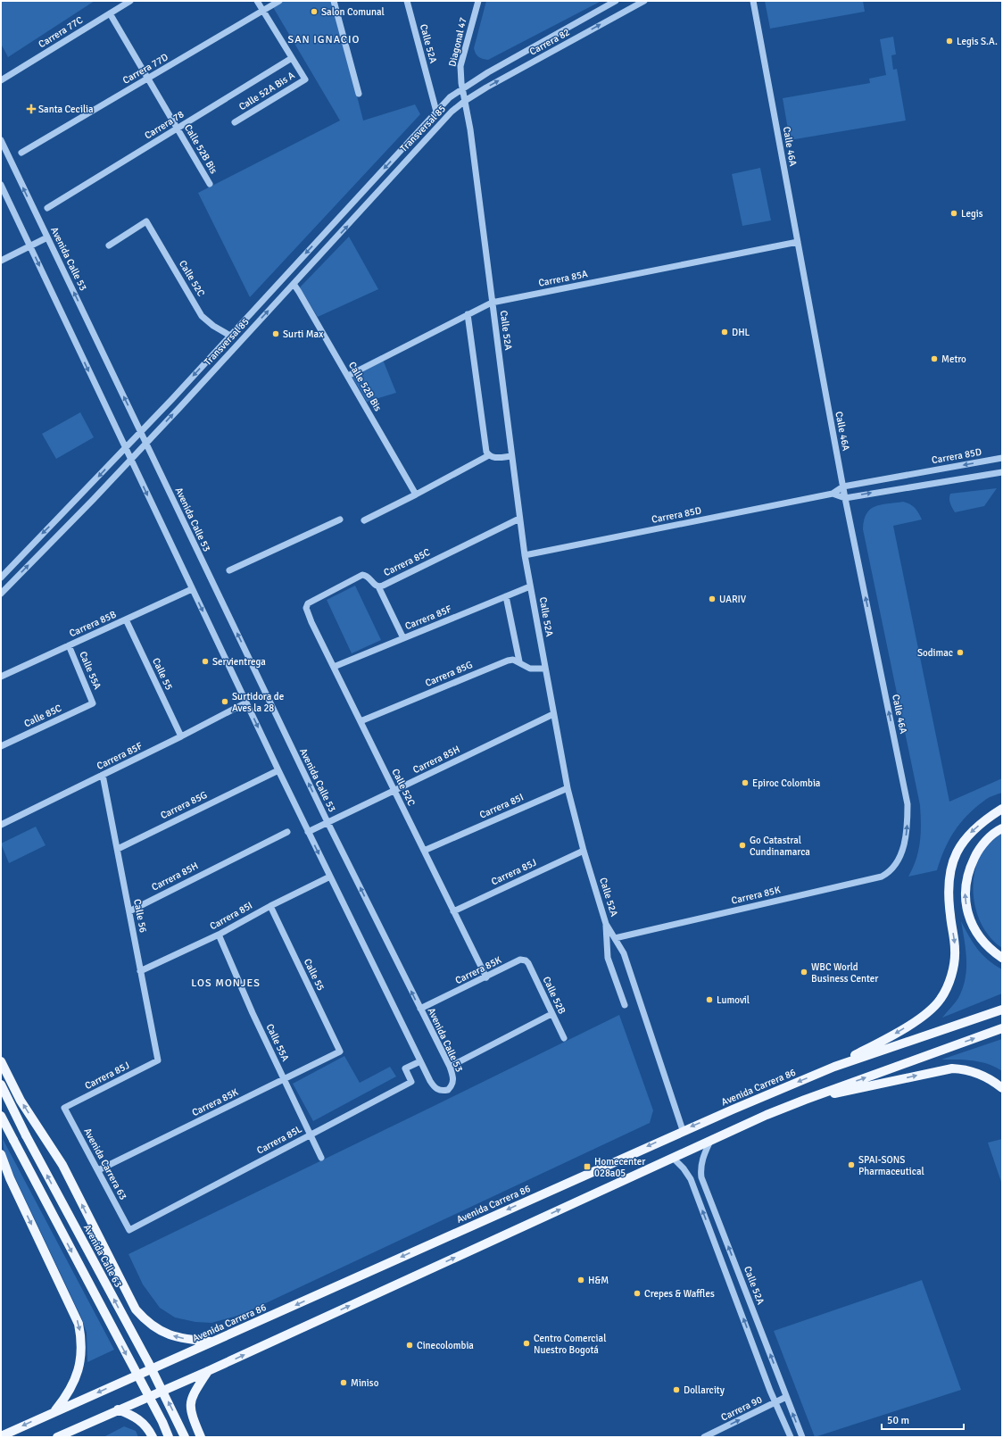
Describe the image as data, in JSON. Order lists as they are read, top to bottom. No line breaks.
{"streets":{"main road":["Avenida Carrera 86","Avenida Calle 63"],"street":["Carrera 77C","Diagonal 47","Carrera 82","Calle 52A","Carrera 77D","Calle 52A Bis A","Carrera 78","Transversal 85","Calle 46A","Calle 52B Bis","Avenida Calle 53","Calle 52C","Carrera 85A","Carrera 85D","Carrera 85C","Carrera 85F","Carrera 85B","Calle 55A","Calle 55","Carrera 85G","Calle 85C","Carrera 85H","Carrera 85I","Carrera 85J","Carrera 85K","Calle 56","Calle 52B","Carrera 85L","Avenida Carrera 63","Carrera 90"]},"crossings":[["Carrera 77C","Calle 52B Bis"],["Diagonal 47","Carrera 82"],["Diagonal 47","Calle 52A"],["Diagonal 47","Transversal 85"],["Carrera 82","Calle 52A"],["Carrera 82","Transversal 85"],["Calle 52A","Transversal 85"],["Calle 52A","Carrera 85A"],["Calle 52A","Carrera 85D"],["Calle 52A","Carrera 85C"],["Calle 52A","Carrera 85F"],["Calle 52A","Carrera 85H"],["Calle 52A","Carrera 85I"],["Calle 52A","Carrera 85J"],["Calle 52A","Carrera 85K"],["Calle 52A","Avenida Carrera 86"],["Calle 52A","Carrera 90"],["Carrera 77D","Calle 52A Bis A"],["Carrera 77D","Calle 52B Bis"],["Calle 52A Bis A","Carrera 78"],["Carrera 78","Calle 52B Bis"],["Transversal 85","Calle 52B Bis"],["Transversal 85","Avenida Calle 53"],["Transversal 85","Calle 52C"],["Calle 46A","Carrera 85A"],["Calle 46A","Carrera 85D"],["Calle 46A","Carrera 85K"],["Calle 52B Bis","Carrera 85A"],["Avenida Calle 53","Carrera 85F"],["Avenida Calle 53","Carrera 85B"],["Avenida Calle 53","Carrera 85G"],["Avenida Calle 53","Carrera 85H"],["Avenida Calle 53","Carrera 85I"],["Avenida Calle 53","Carrera 85K"],["Avenida Calle 53","Carrera 85L"],["Calle 52C","Carrera 85C"],["Calle 52C","Carrera 85F"],["Calle 52C","Carrera 85G"],["Calle 52C","Carrera 85H"],["Calle 52C","Carrera 85I"],["Calle 52C","Carrera 85J"],["Calle 52C","Carrera 85K"],["Carrera 85F","Calle 55"],["Carrera 85F","Calle 56"],["Carrera 85B","Calle 55A"],["Carrera 85B","Calle 55"],["Calle 55A","Calle 85C"],["Calle 55A","Carrera 85I"],["Calle 55A","Carrera 85K"],["Calle 55A","Carrera 85L"],["Calle 55","Carrera 85I"],["Calle 55","Carrera 85K"],["Carrera 85G","Calle 56"],["Carrera 85H","Calle 56"],["Carrera 85I","Calle 56"],["Carrera 85J","Calle 56"],["Carrera 85J","Avenida Carrera 63"],["Carrera 85K","Calle 52B"],["Carrera 85K","Avenida Carrera 63"],["Carrera 85L","Avenida Carrera 63"]],"one_way":["Calle 46A","Carrera 90"],"districts":["SAN IGNACIO","LOS MONJES"],"places":{"other":["Salon Comunal","Legis S.A.","Legis","DHL","Surti Max","Metro","UARIV","Sodimac","Servientrega","Surtidora de Aves la 28","Epiroc Colombia","Go Catastral Cundinamarca","WBC World Business Center","Lumovil","SPAI-SONS Pharmaceutical","H&M","Crepes & Waffles","Centro Comercial Nuestro Bogotá","Cinecolombia","Miniso","Dollarcity"],"health":["Santa Cecilia"],"transit":["Homecenter 028a05"]},"scale_bar":"50 m"}
